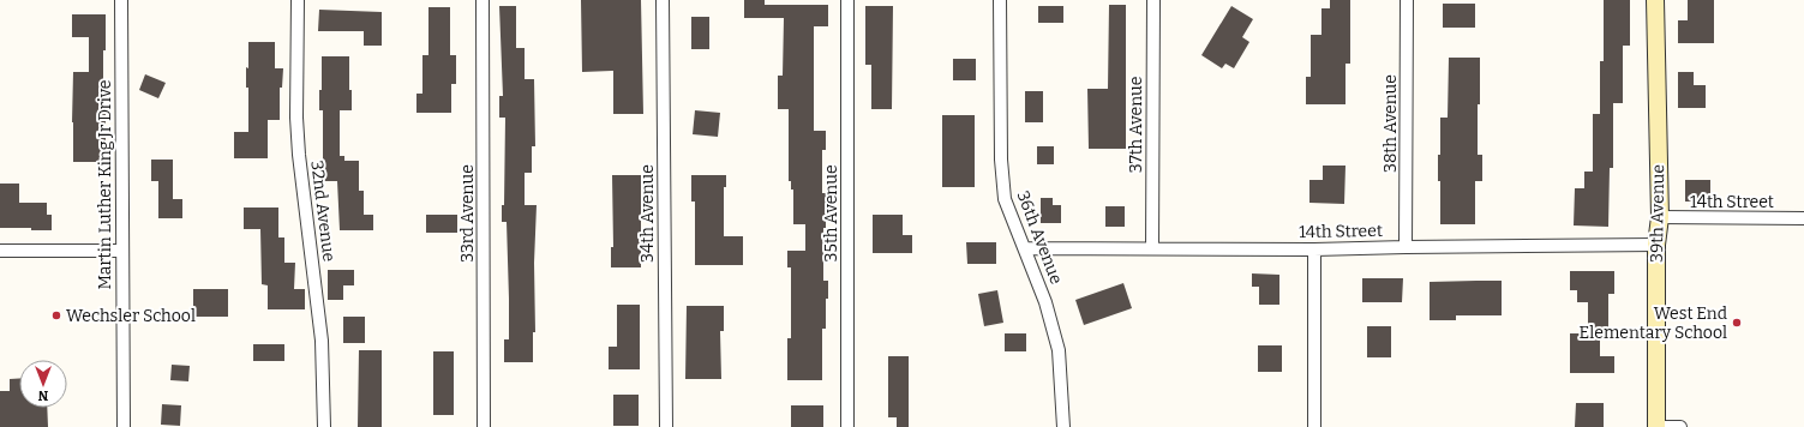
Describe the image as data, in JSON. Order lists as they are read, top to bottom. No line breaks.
{"streets":{"street":["38th Avenue","37th Avenue","Martin Luther King Jr Drive","14th Street","32nd Avenue","33rd Avenue","34th Avenue","35th Avenue","39th Avenue","36th Avenue"]},"crossings":[["38th Avenue","14th Street"],["37th Avenue","14th Street"],["14th Street","39th Avenue"],["14th Street","36th Avenue"]],"places":["Wechsler School","West End Elementary School"],"north":"bottom"}
